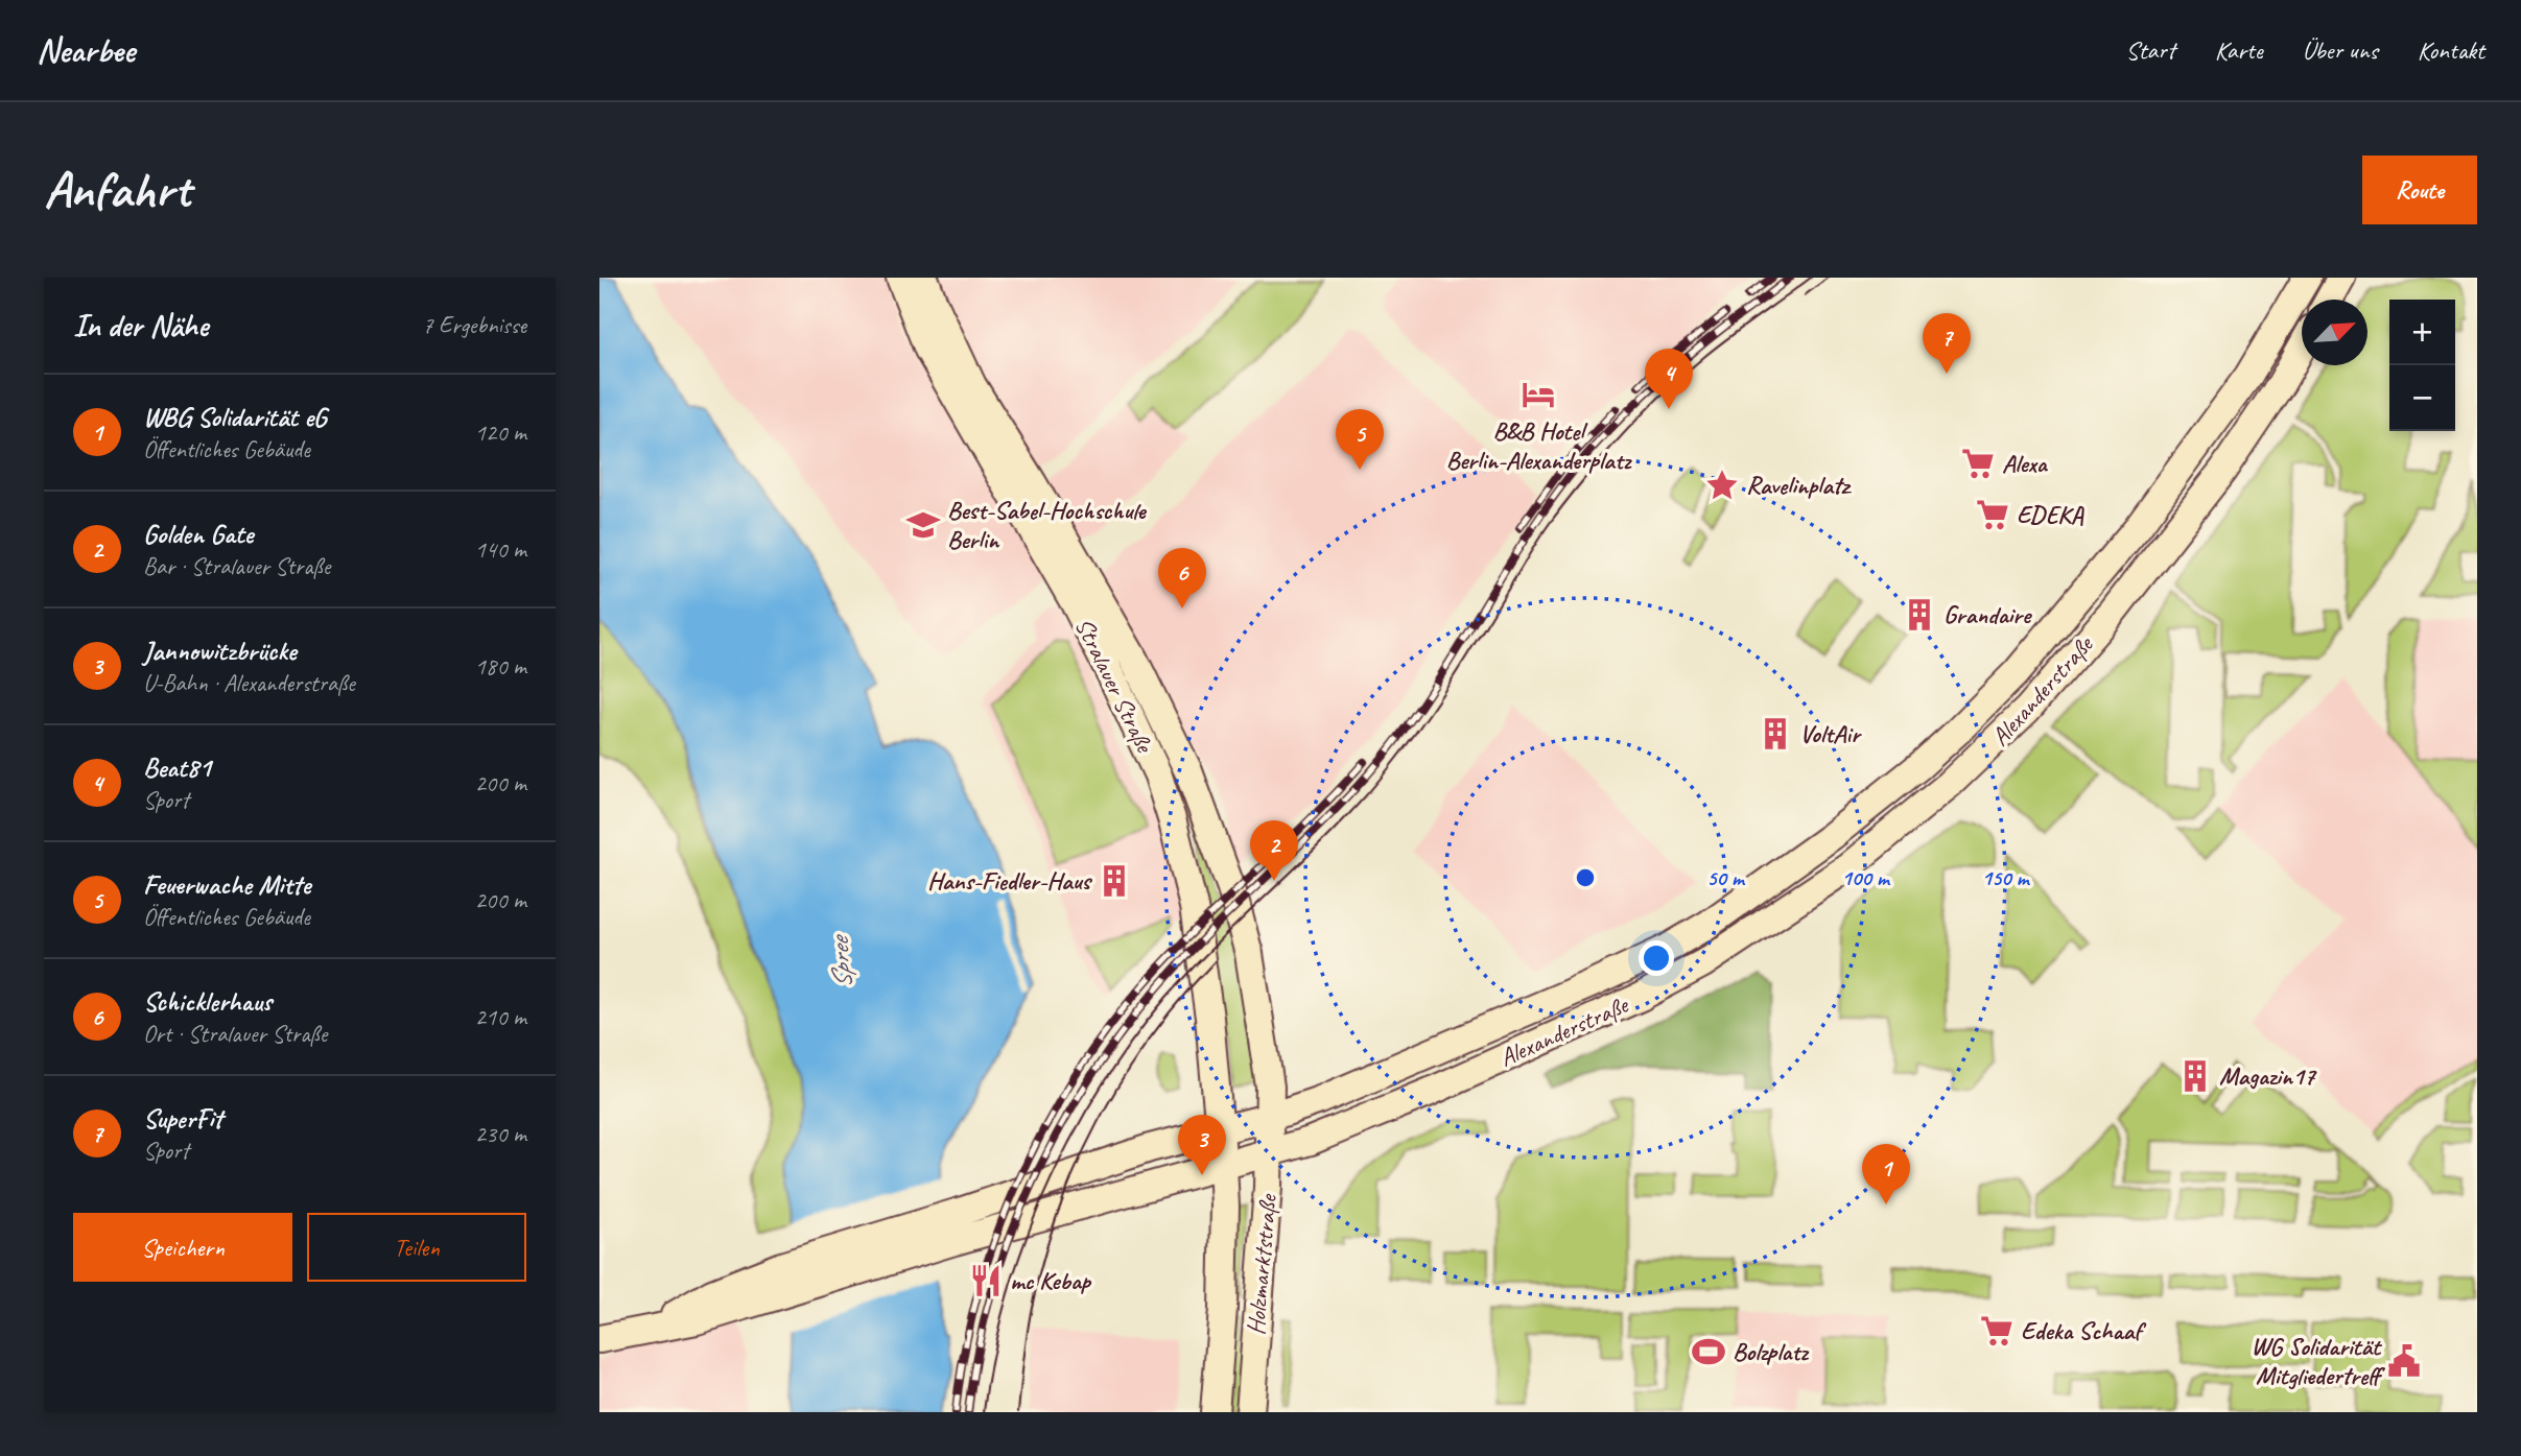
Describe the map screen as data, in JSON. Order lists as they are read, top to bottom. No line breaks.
{"streets":{"main road":["Stralauer Straße","Alexanderstraße","Holzmarktstraße"]},"crossings":[["Stralauer Straße","Alexanderstraße"],["Stralauer Straße","Holzmarktstraße"],["Alexanderstraße","Holzmarktstraße"]],"water":["Spree"],"places":{"hotel":["B&B Hotel Berlin-Alexanderplatz"],"supermarket":["Alexa","EDEKA","Edeka Schaaf"],"place":["Ravelinplatz"],"school or university":["Best-Sabel-Hochschule Berlin"],"building":["Grandaire","VoltAir","Hans-Fiedler-Haus","Magazin17"],"restaurant":["mc Kebap"],"sports":["Bolzplatz"],"public building":["WG Solidarität Mitgliedertreff"]},"north":"top right","page":{"header":"Nearbee","nav":["Start","Karte","Über uns","Kontakt"],"buttons":["Route",["Speichern","Teilen"]],"title":"Anfahrt","heading":["In der Nähe","7 Ergebnisse"],"map_buttons":["+","−"],"pins":["7","4","5","6","2","3","1"],"list":[{"mark":"1","name":"WBG Solidarität eG","note":"Öffentliches Gebäude","value":"120 m"},{"mark":"2","name":"Golden Gate","note":"Bar · Stralauer Straße","value":"140 m"},{"mark":"3","name":"Jannowitzbrücke","note":"U-Bahn · Alexanderstraße","value":"180 m"},{"mark":"4","name":"Beat81","note":"Sport","value":"200 m"},{"mark":"5","name":"Feuerwache Mitte","note":"Öffentliches Gebäude","value":"200 m"},{"mark":"6","name":"Schicklerhaus","note":"Ort · Stralauer Straße","value":"210 m"},{"mark":"7","name":"SuperFit","note":"Sport","value":"230 m"}]},"rings":["50 m","100 m","150 m"]}
